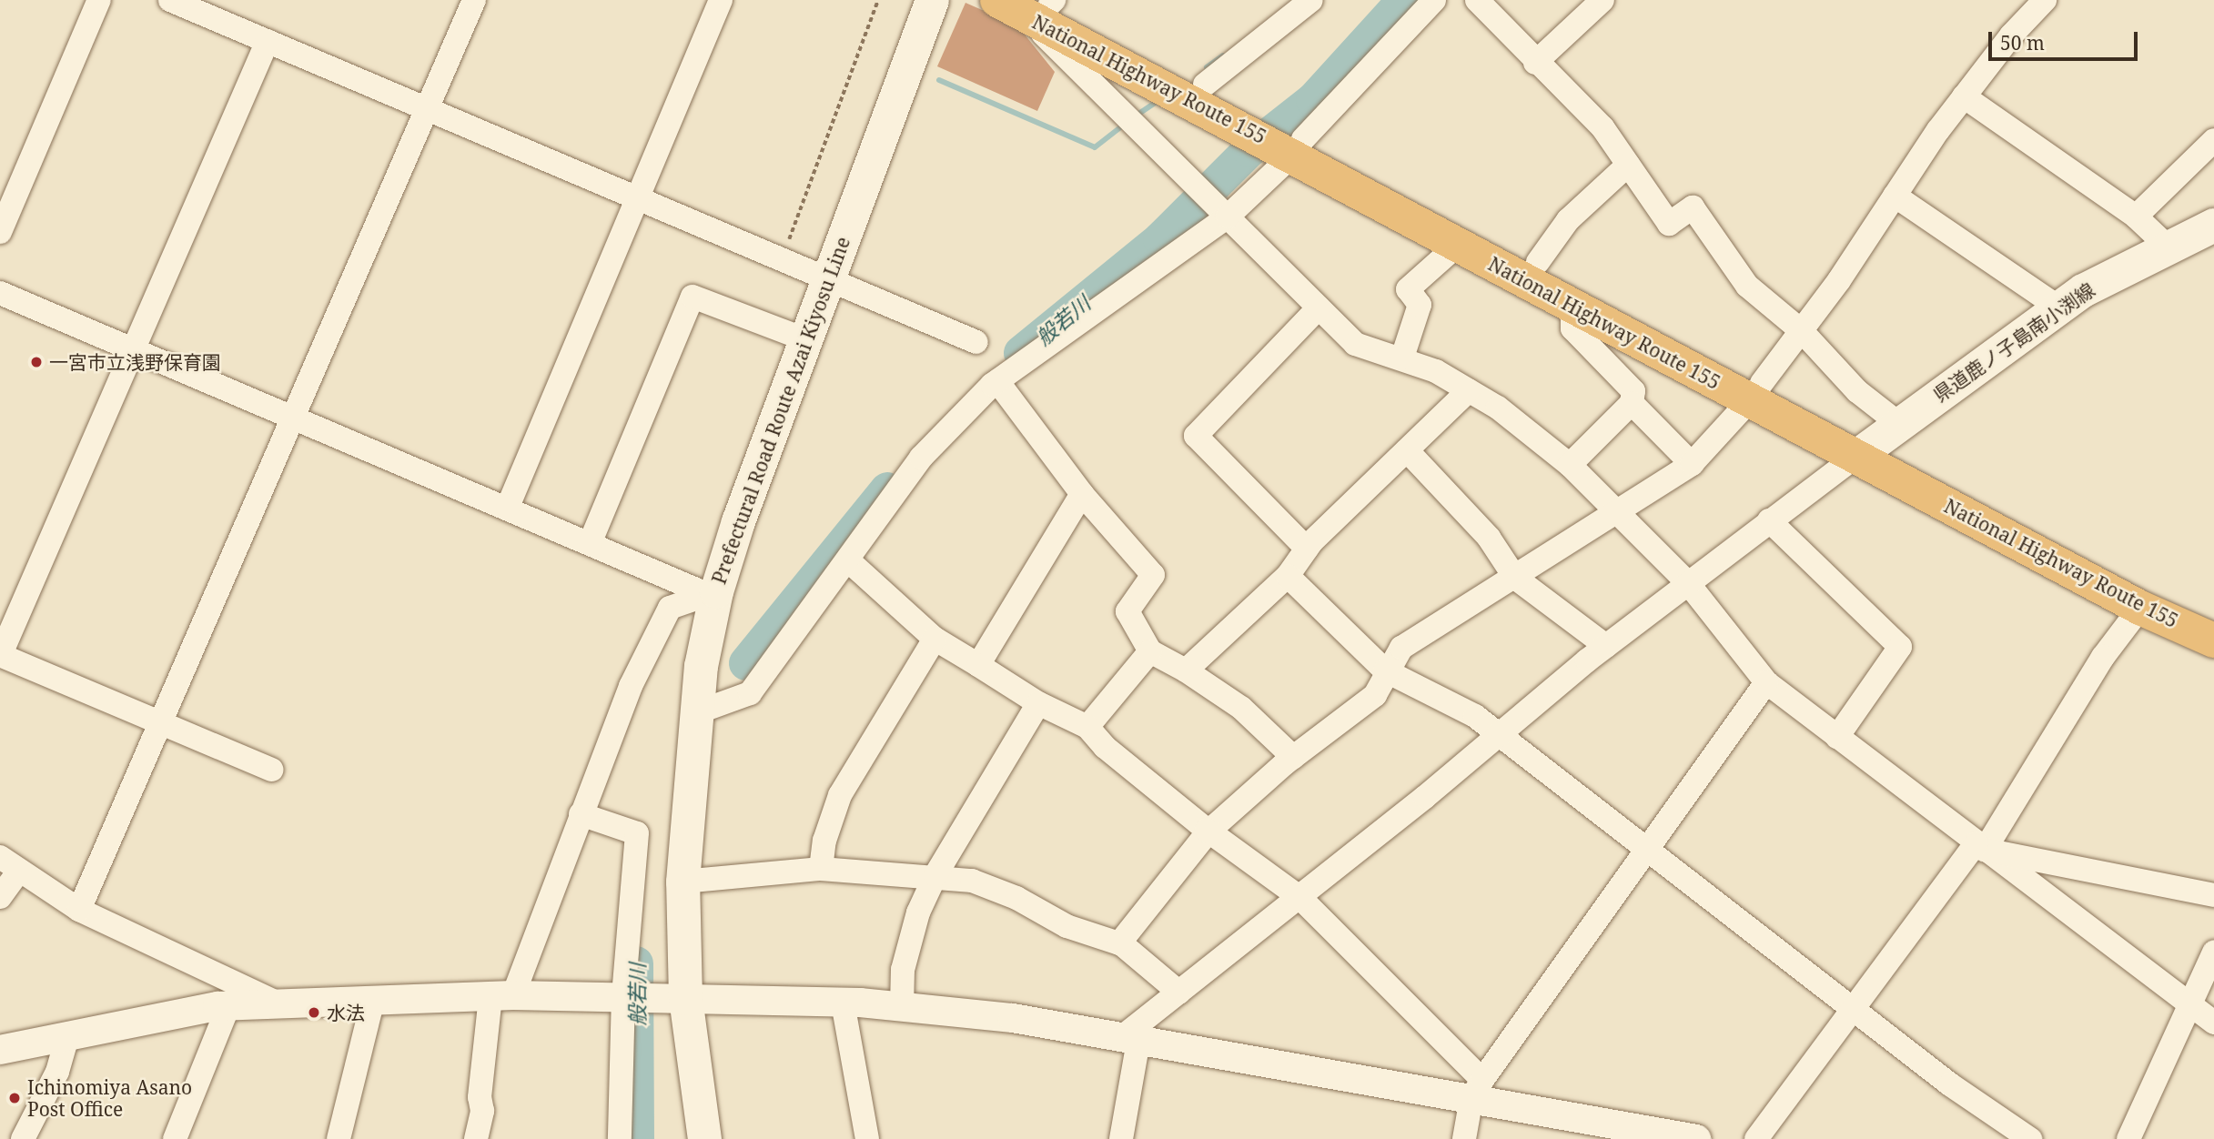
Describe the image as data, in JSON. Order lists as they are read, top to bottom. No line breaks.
{"streets":{"highway":["National Highway Route 155"],"main road":["県道鹿ノ子島南小渕線","Prefectural Road Route Azai Kiyosu Line"]},"crossings":[["National Highway Route 155","県道鹿ノ子島南小渕線"]],"water":["般若川"],"places":["一宮市立浅野保育園","水法","Ichinomiya Asano Post Office"],"scale_bar":"50 m"}
